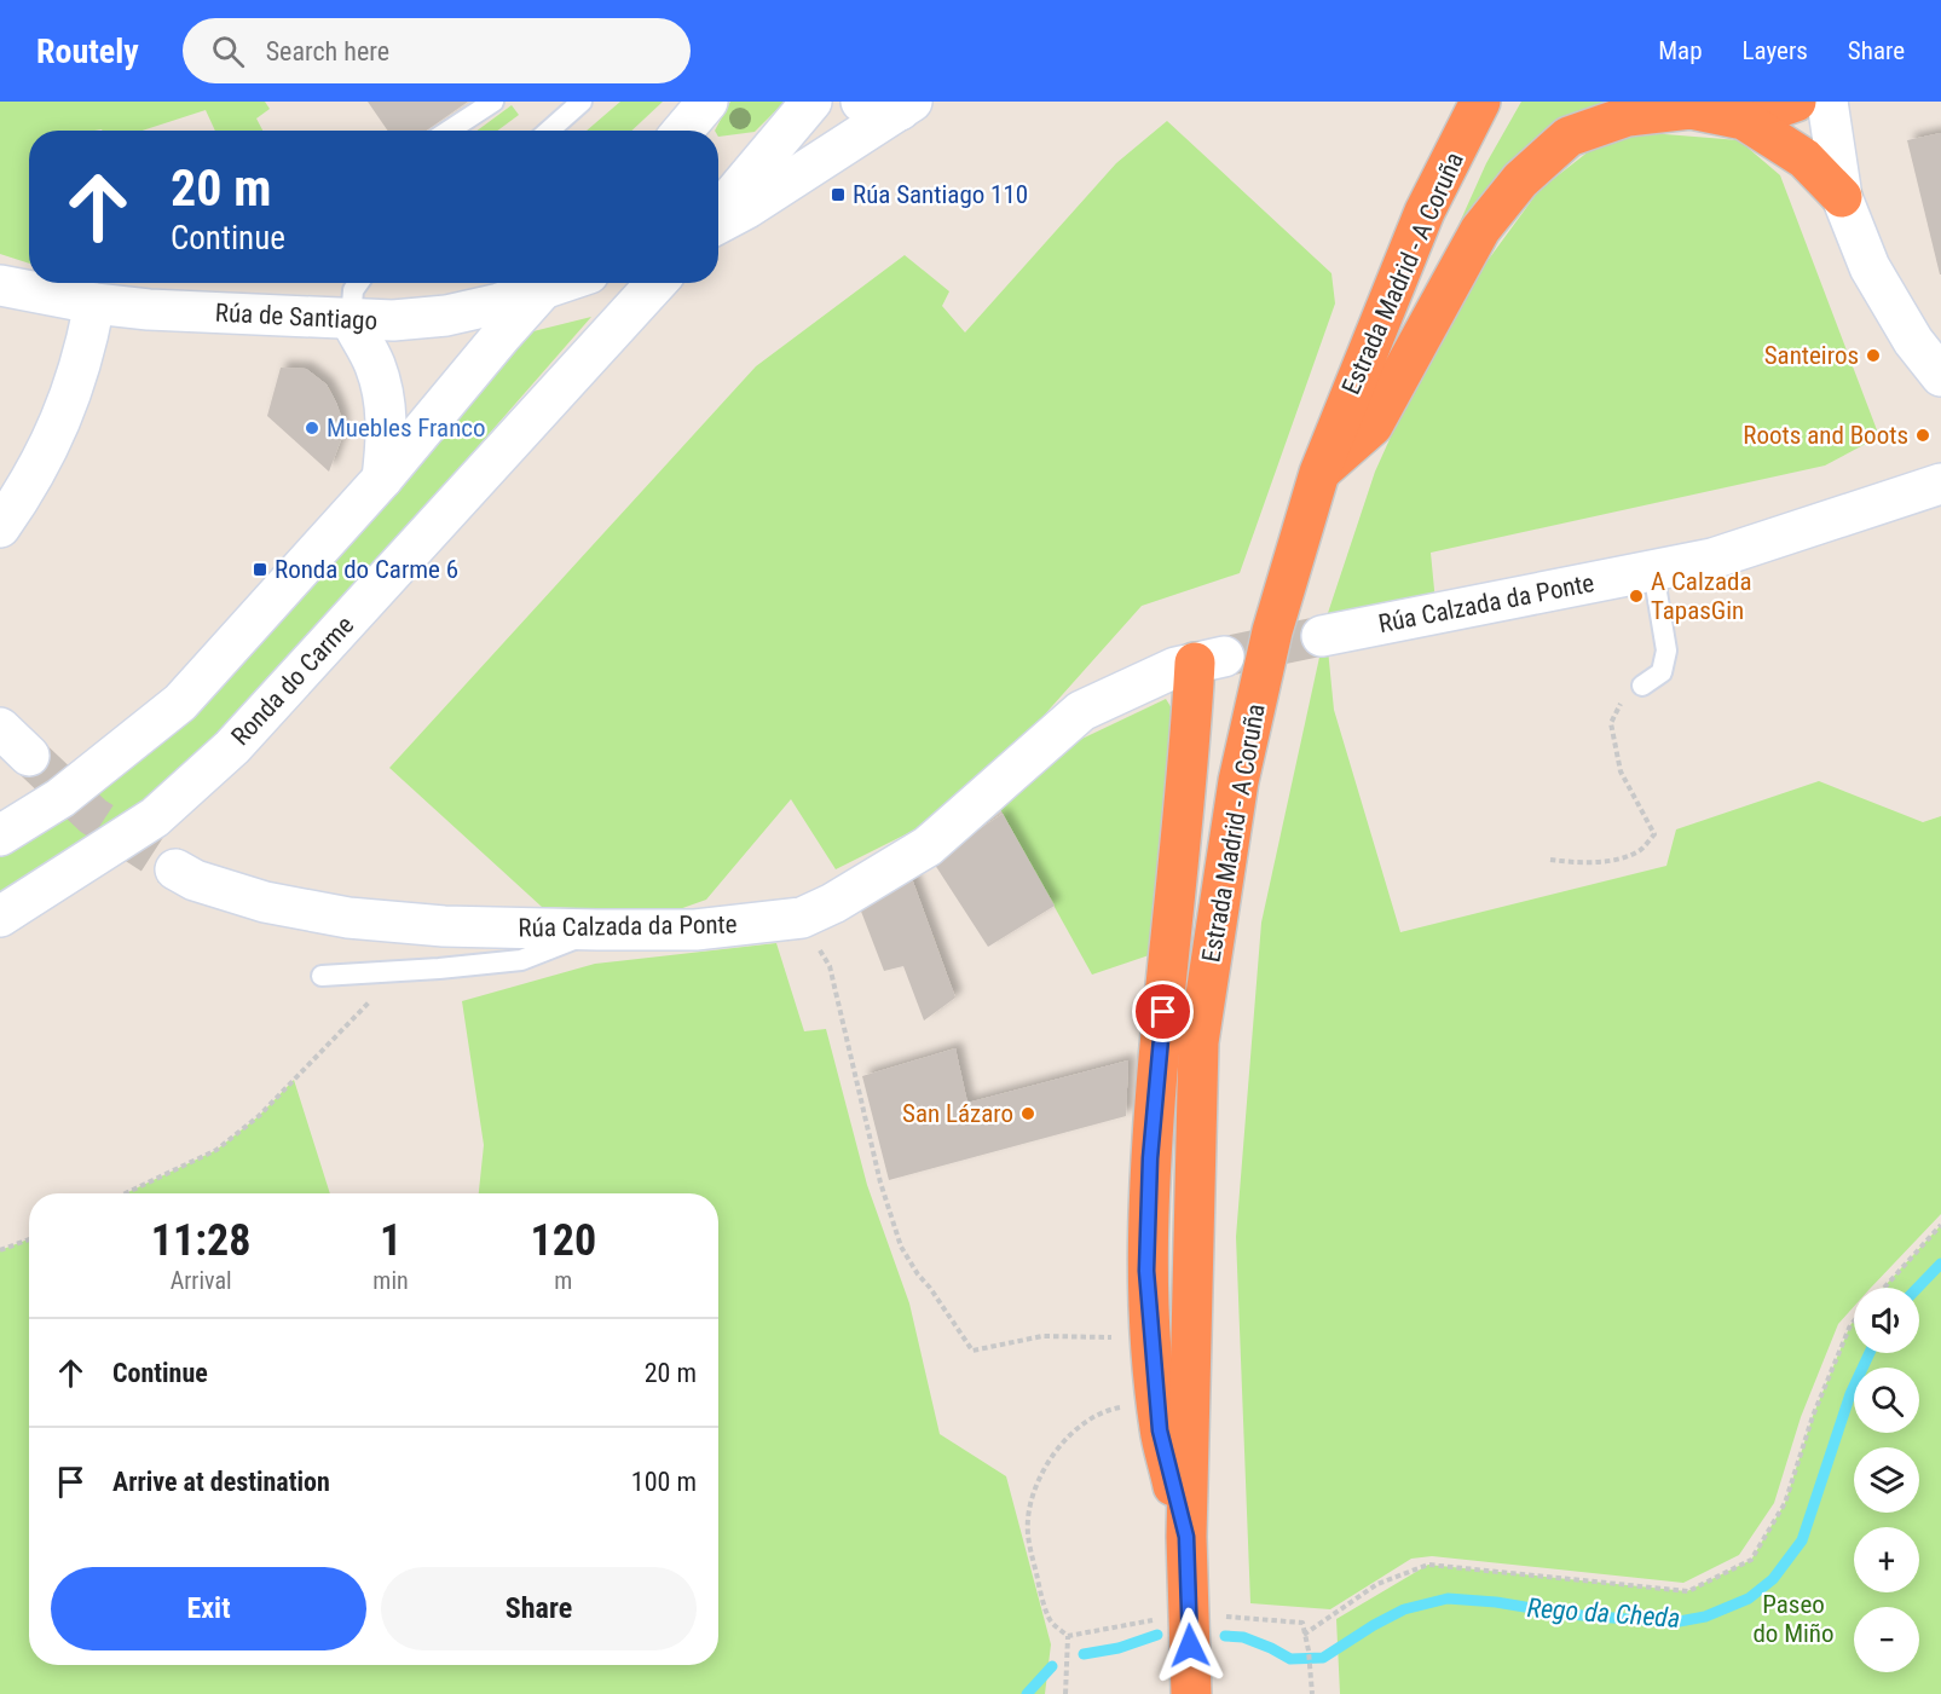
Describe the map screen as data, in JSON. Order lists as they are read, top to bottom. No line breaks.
{"streets":{"highway":["Estrada Madrid - A Coruña"],"street":["Rúa de Santiago","Rúa Calzada da Ponte","Ronda do Carme"]},"water":["Rego da Cheda"],"parks":["Paseo do Miño"],"places":{"transit":["Rúa Santiago 110","Ronda do Carme 6"],"other":["Santeiros","Muebles Franco","Roots and Boots","A Calzada TapasGin","San Lázaro"]},"page":{"header":"Routely","search":"Search here","nav":["Map","Layers","Share"],"turn":["20 m","Continue"],"eta":["11:28","Arrival","1","min","120","m"],"map_buttons":["+","−"],"list":[{"name":"Continue","value":"20 m"},{"name":"Arrive at destination","value":"100 m"}],"buttons":["Exit","Share"]}}
